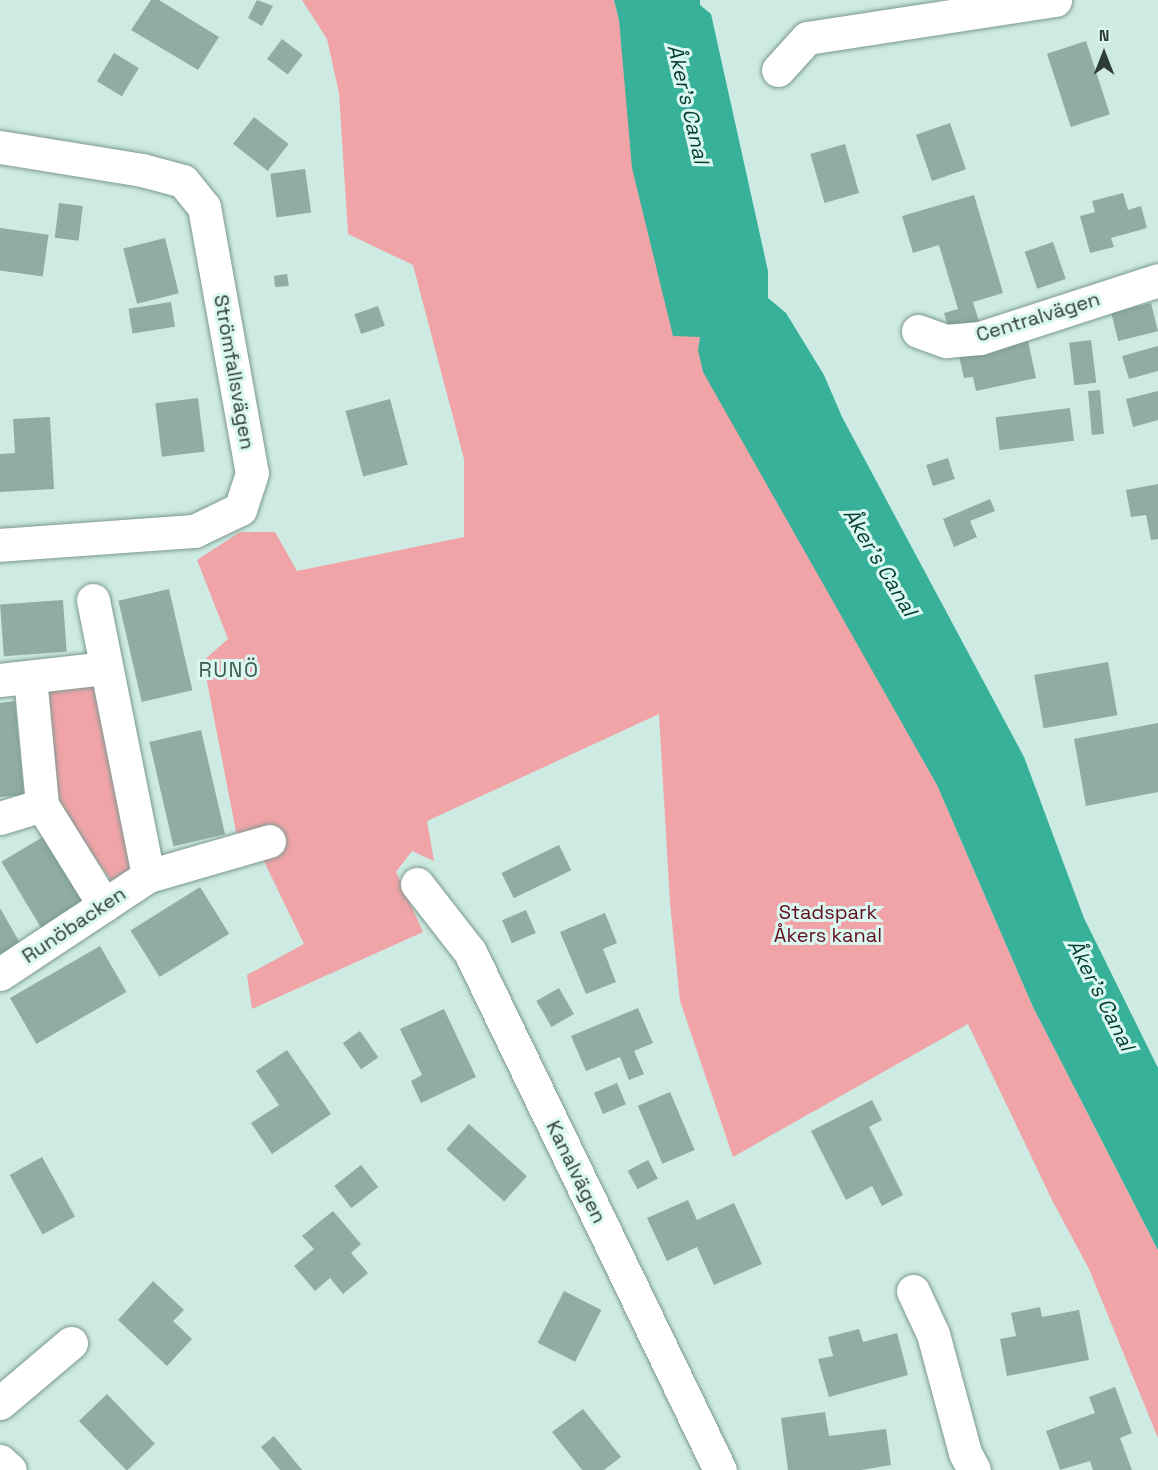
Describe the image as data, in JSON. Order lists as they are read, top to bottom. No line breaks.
{"streets":{"street":["Centralvägen","Strömfallsvägen","Runöbacken","Kanalvägen"]},"districts":["RUNÖ"],"water":["Åker's Canal"],"parks":["Stadspark Åkers kanal"],"north":"top"}
